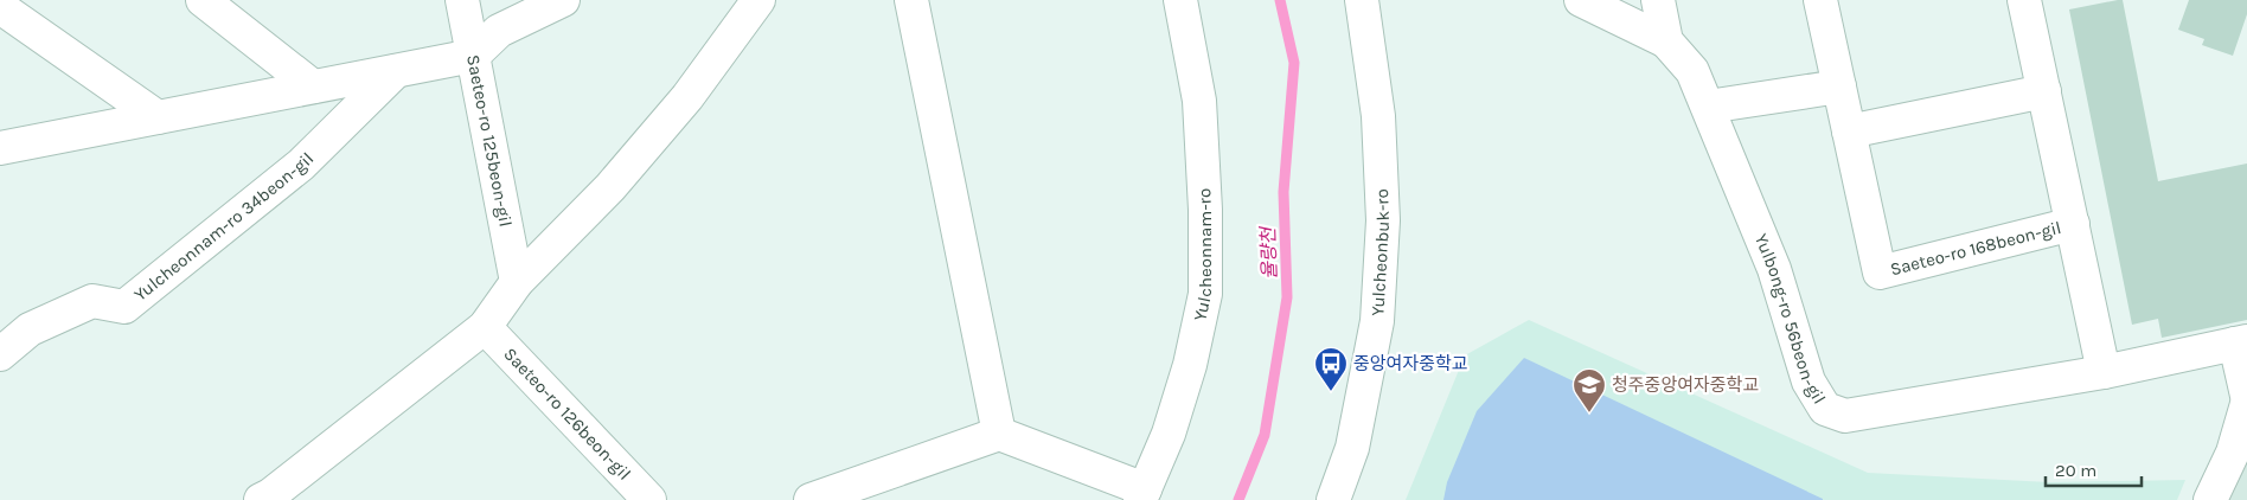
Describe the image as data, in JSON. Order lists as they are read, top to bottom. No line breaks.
{"streets":{"street":["Saeteo-ro 125beon-gil","Yulcheonnam-ro 34beon-gil","Saeteo-ro 168beon-gil","Yulcheonbuk-ro","Yulcheonnam-ro","Yulbong-ro 56beon-gil","Saeteo-ro 126beon-gil"]},"crossings":[["Saeteo-ro 168beon-gil","Yulbong-ro 56beon-gil"]],"water":["율량천"],"places":{"bus stop":["중앙여자중학교"],"school or university":["청주중앙여자중학교"]},"scale_bar":"20 m"}
